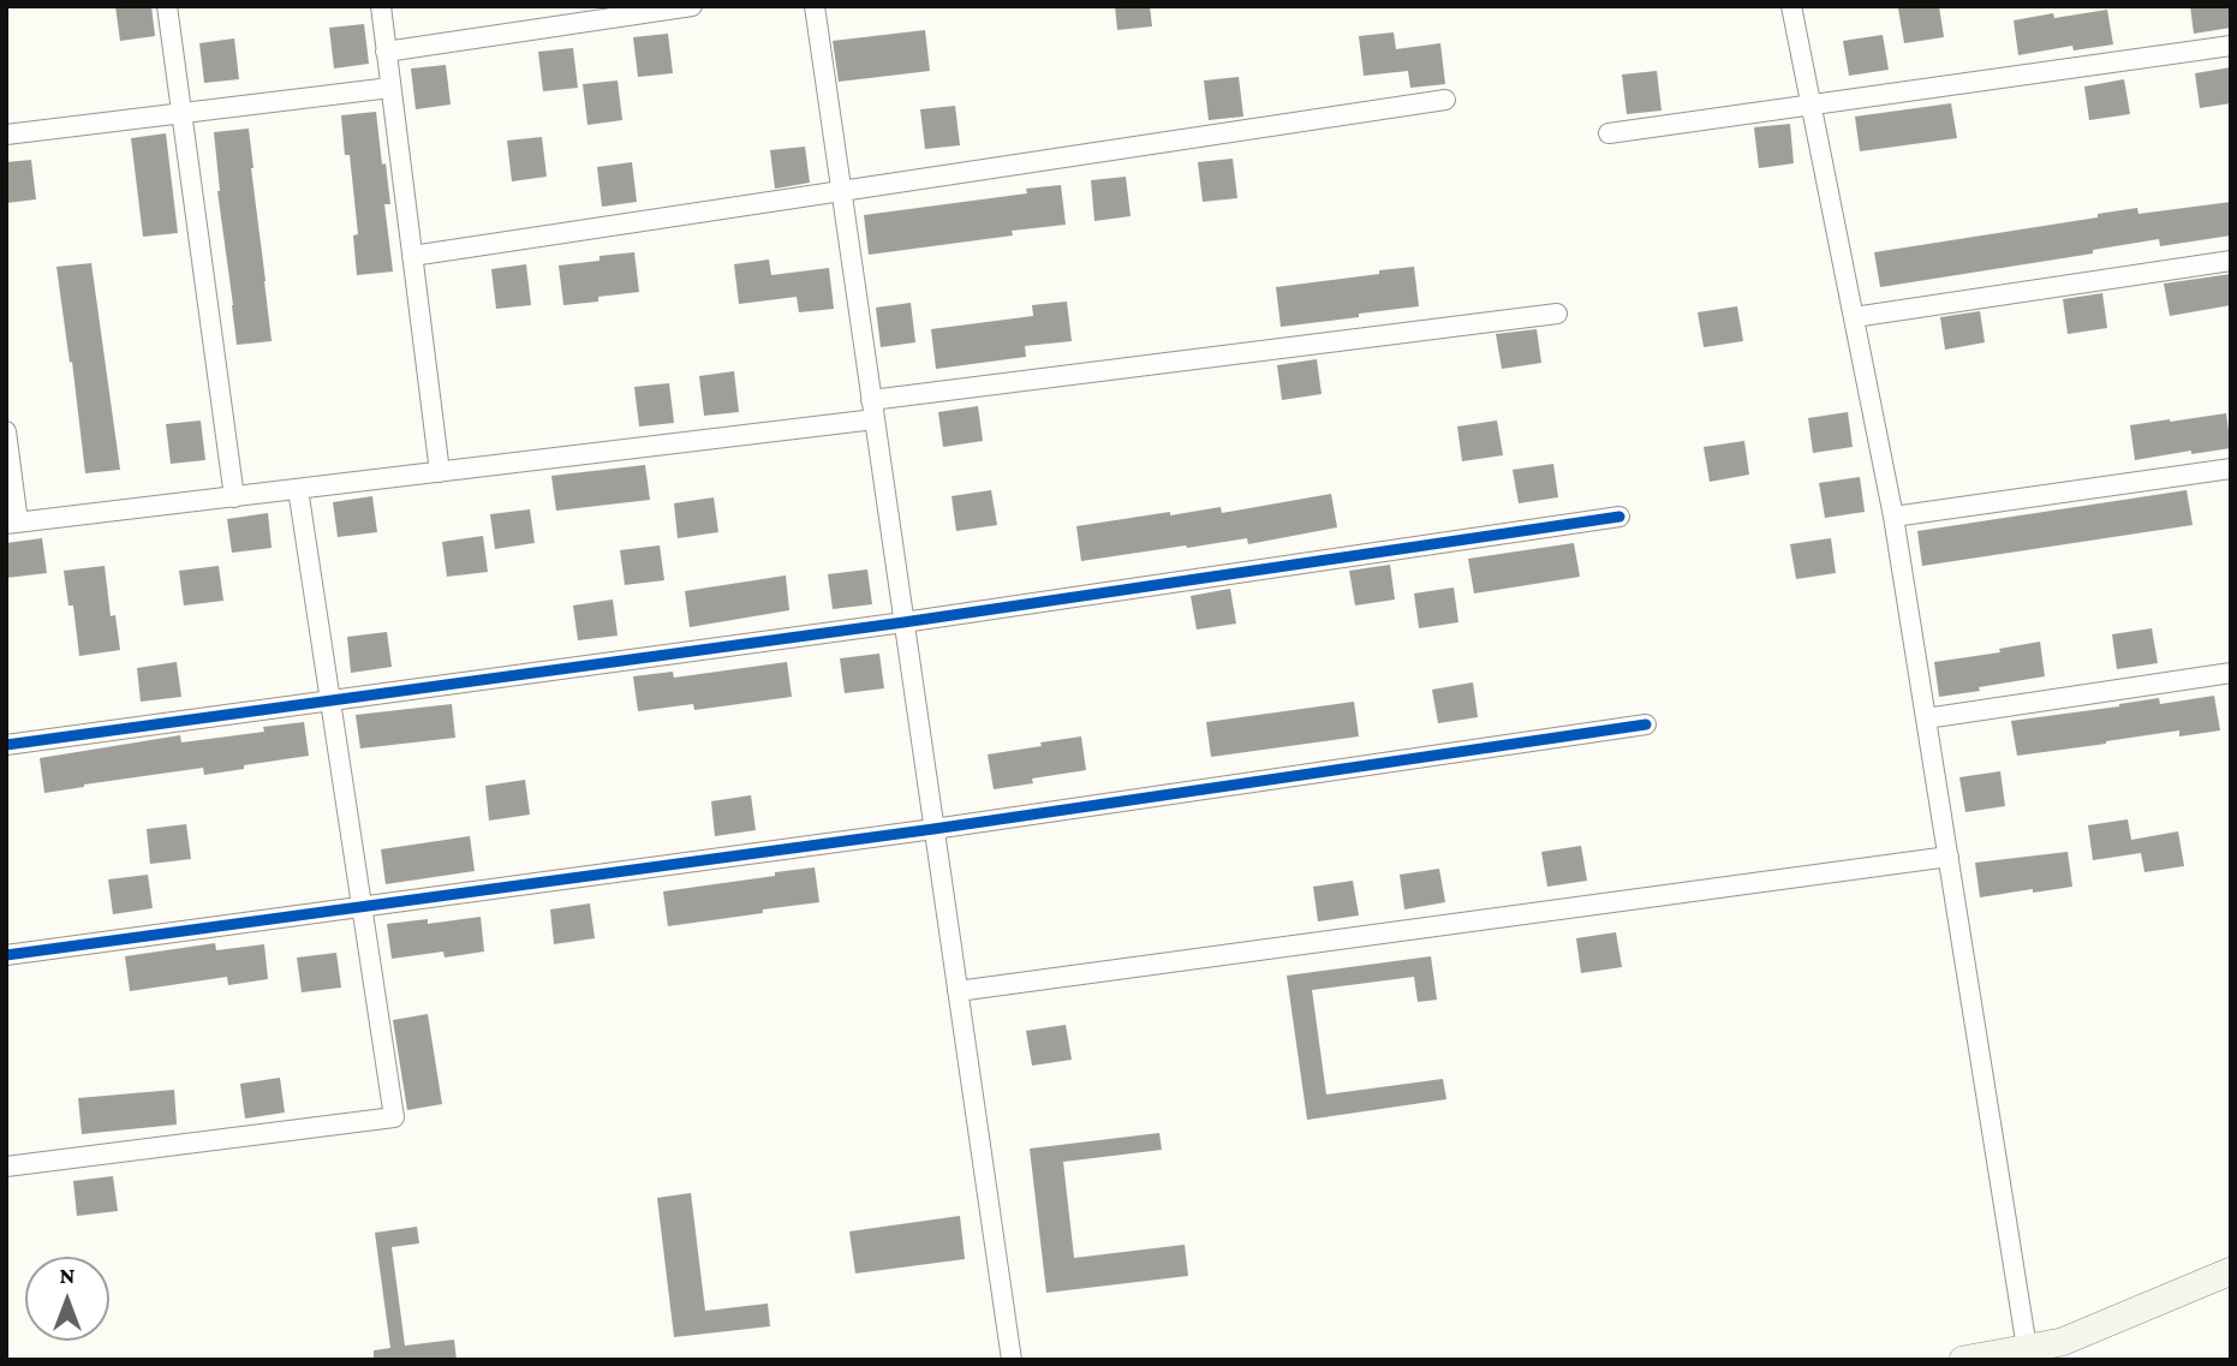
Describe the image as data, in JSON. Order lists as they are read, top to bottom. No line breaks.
{"north":"top"}
